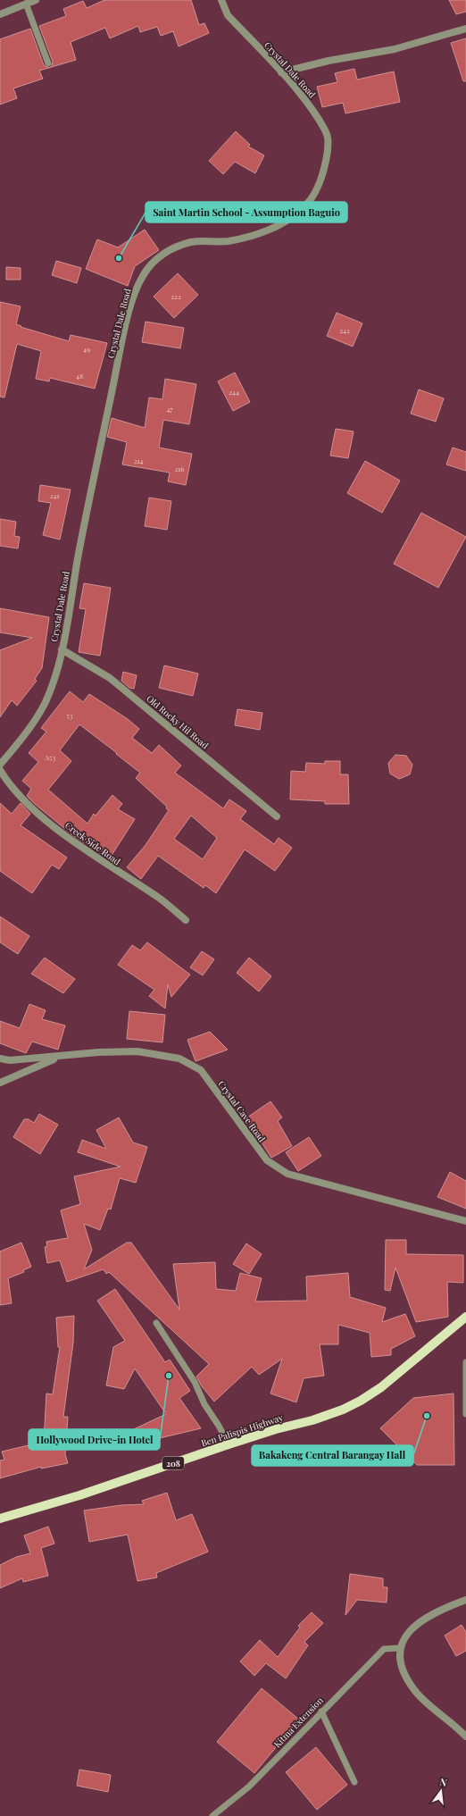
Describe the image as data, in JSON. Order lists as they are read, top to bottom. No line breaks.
{"streets":{"main road":["Ben Palispis Highway","208"],"street":["Crystal Dale Road","Old Rocky Hil Road","Creek Side Road","Crystal Cave Road"],"lane":["Kitma Extension"]},"crossings":[["Crystal Dale Road","Old Rocky Hil Road"]],"places":["Saint Martin School - Assumption Baguio","Hollywood Drive-in Hotel","Bakakeng Central Barangay Hall"],"house_numbers":["222","242","49","48","244","47","214","216","241","53","A53"],"north":"top"}
